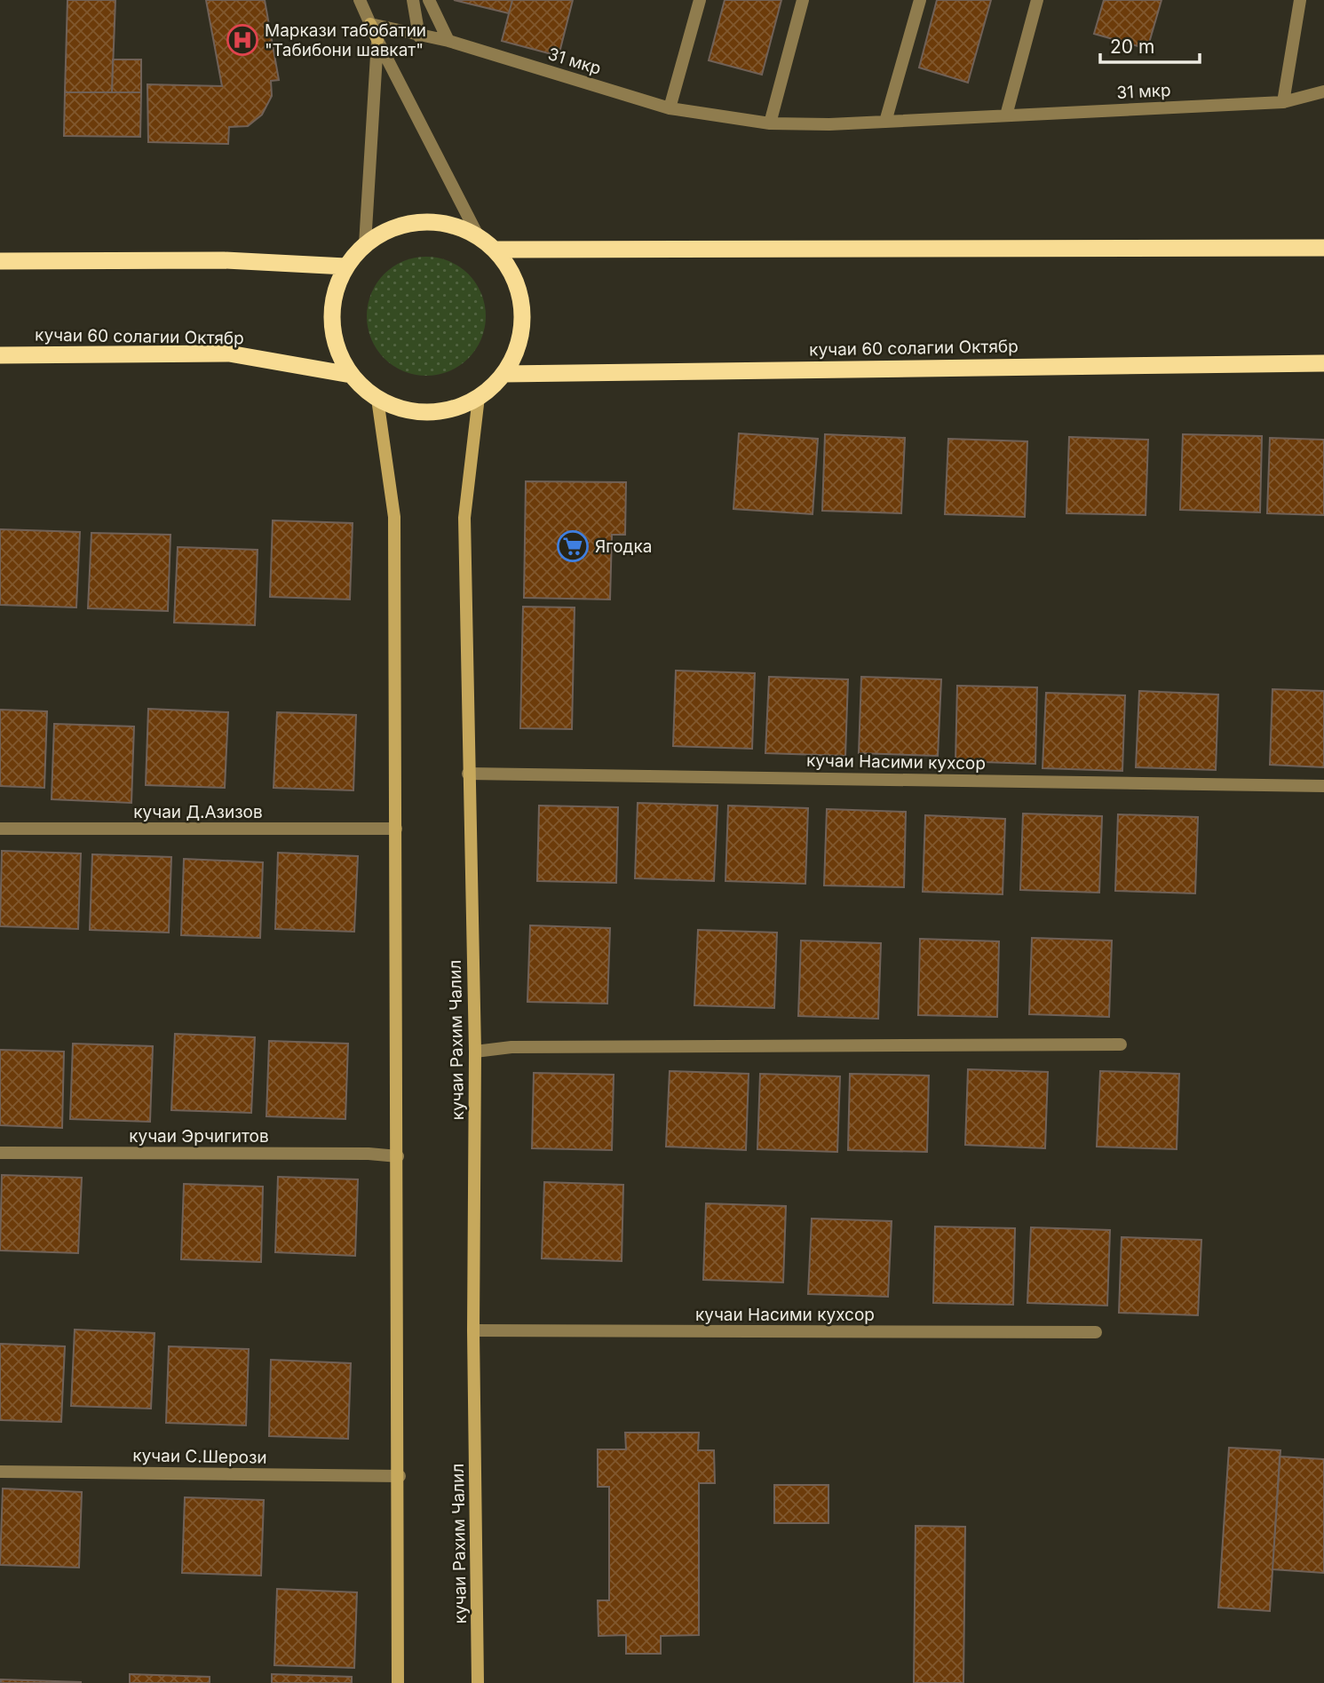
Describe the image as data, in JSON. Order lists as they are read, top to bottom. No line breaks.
{"streets":{"highway":["кучаи 60 солагии Октябр"],"main road":["кучаи Рахим Чалил"],"street":["31 мкр","кучаи Насими кухсор","кучаи Д.Азизов","кучаи Эрчигитов","кучаи С.Шерози"]},"crossings":[["кучаи 60 солагии Октябр","кучаи Рахим Чалил"],["кучаи Насими кухсор","кучаи Рахим Чалил"]],"places":{"hospital":["Маркази табобатии \"Табибони шавкат\""],"supermarket":["Ягодка"]},"scale_bar":"20 m"}
